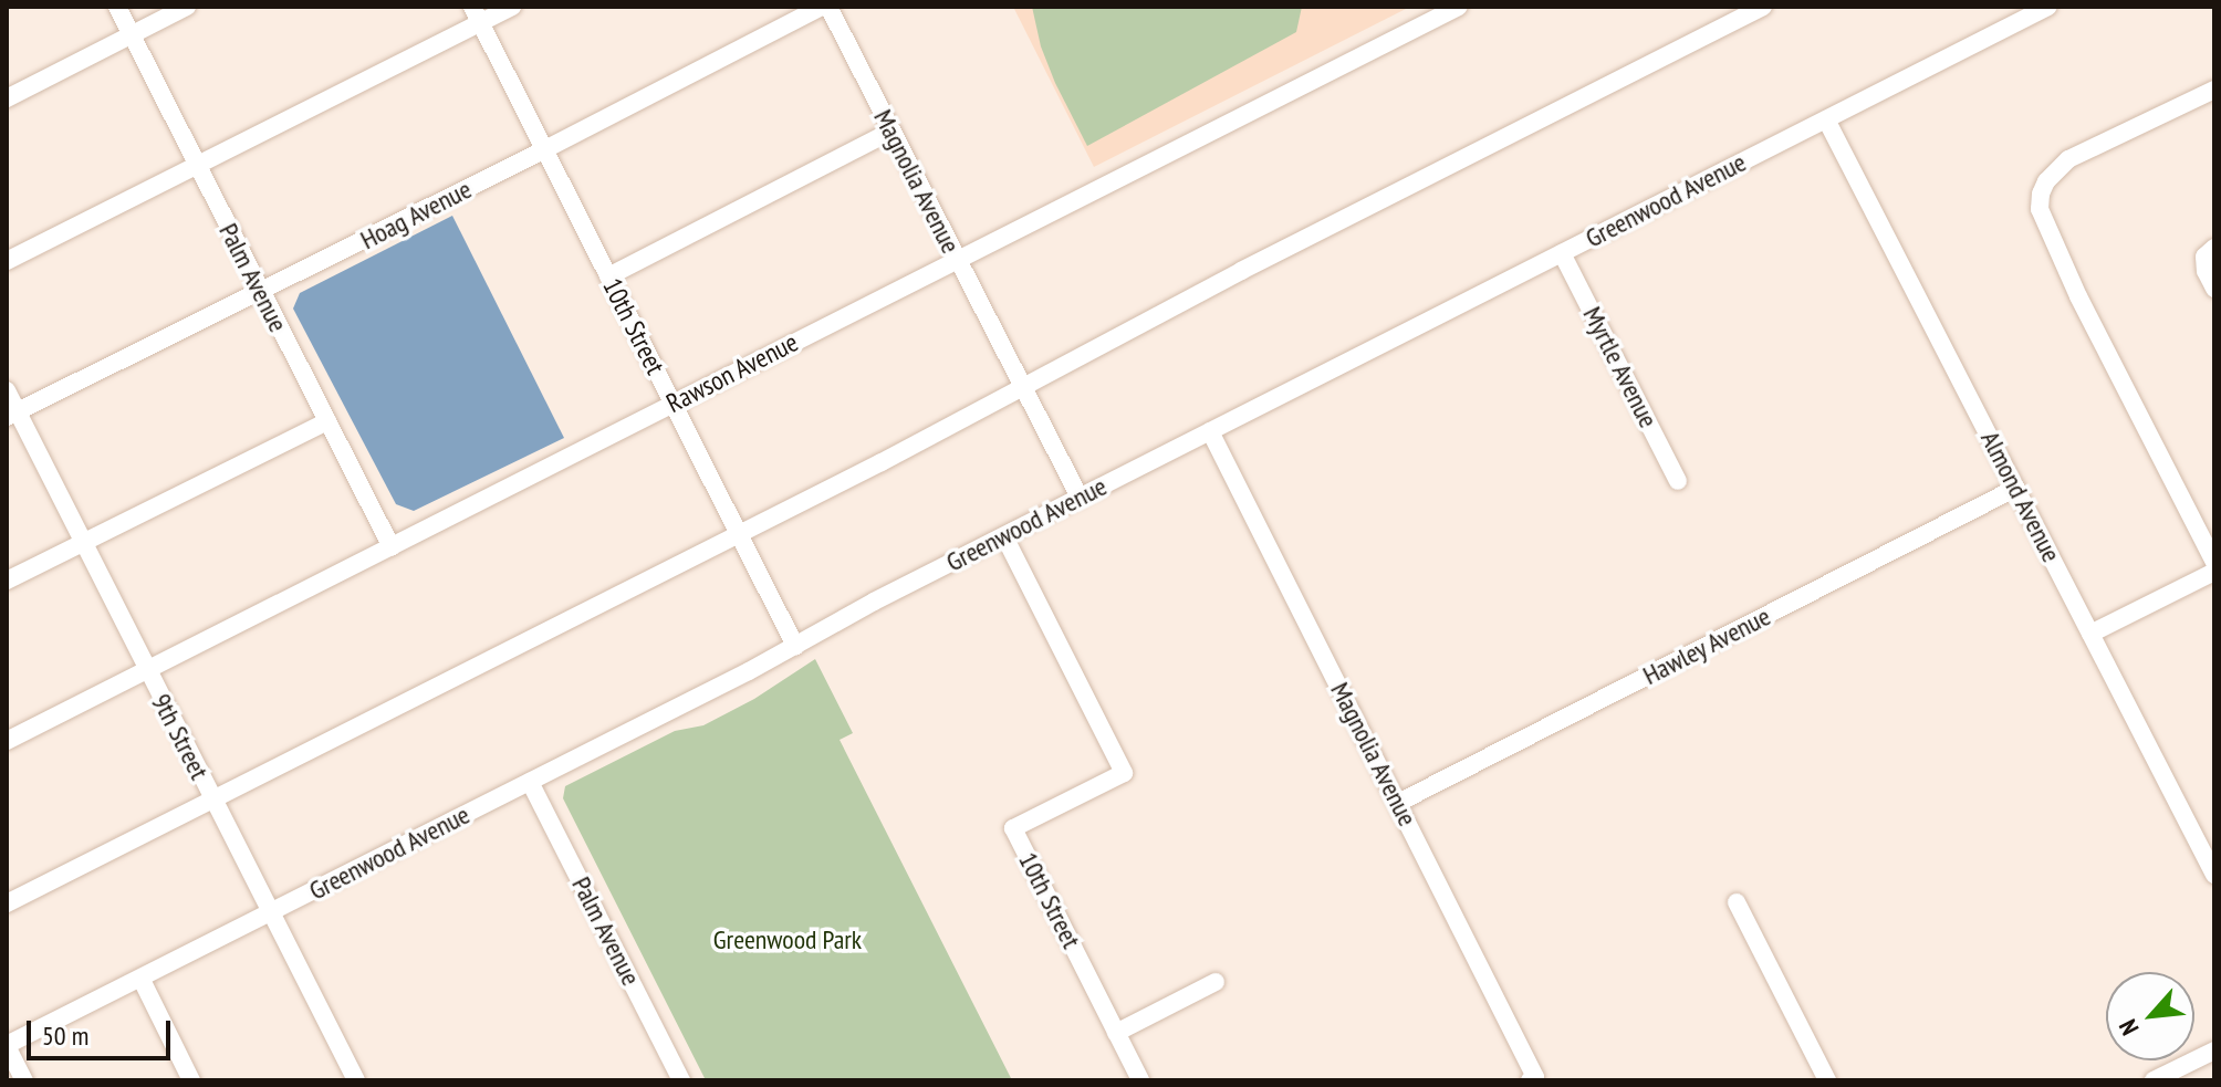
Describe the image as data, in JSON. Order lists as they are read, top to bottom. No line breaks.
{"streets":{"street":["Magnolia Avenue","Greenwood Avenue","Hoag Avenue","Palm Avenue","10th Street","Myrtle Avenue","Rawson Avenue","Almond Avenue","Hawley Avenue","9th Street"]},"crossings":[["Magnolia Avenue","Greenwood Avenue"],["Magnolia Avenue","Hoag Avenue"],["Magnolia Avenue","Rawson Avenue"],["Magnolia Avenue","Hawley Avenue"],["Greenwood Avenue","Palm Avenue"],["Greenwood Avenue","10th Street"],["Greenwood Avenue","Myrtle Avenue"],["Greenwood Avenue","Almond Avenue"],["Greenwood Avenue","9th Street"],["Hoag Avenue","Palm Avenue"],["Hoag Avenue","10th Street"],["Hoag Avenue","9th Street"],["Palm Avenue","Rawson Avenue"],["10th Street","Rawson Avenue"],["Rawson Avenue","9th Street"],["Almond Avenue","Hawley Avenue"]],"parks":["Greenwood Park"],"scale_bar":"50 m","north":"bottom left"}
